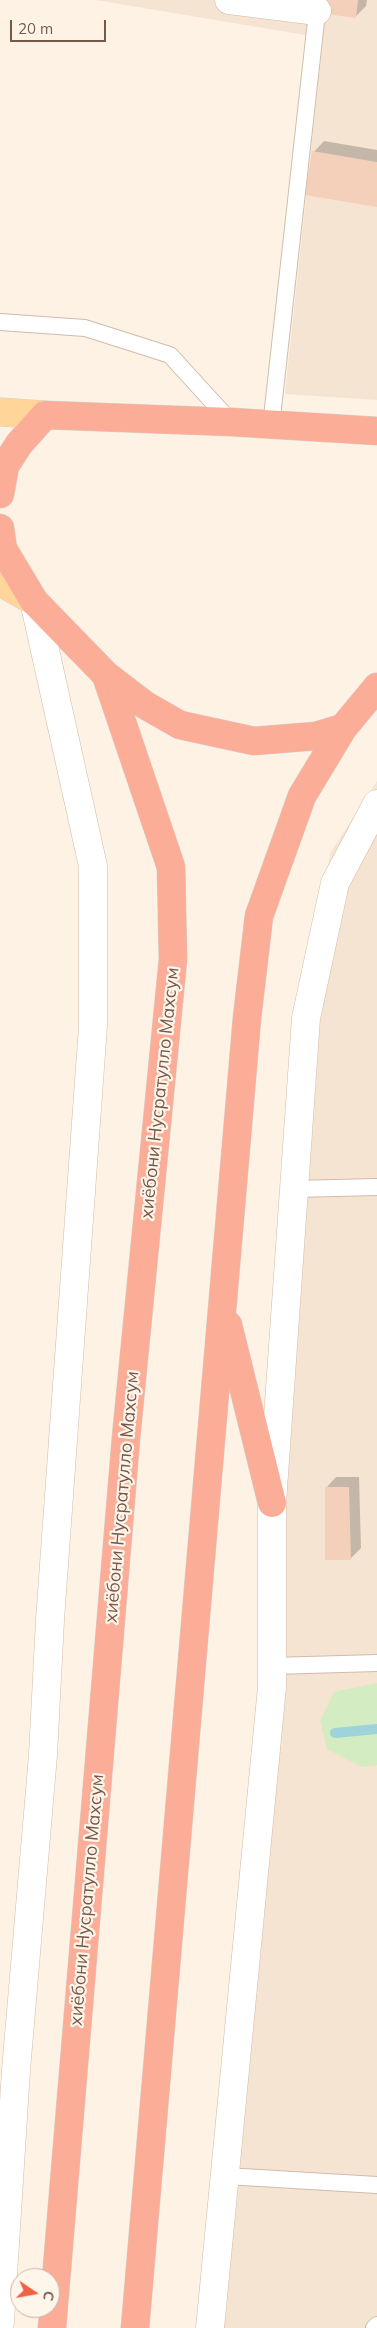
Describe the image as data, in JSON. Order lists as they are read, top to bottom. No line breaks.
{"streets":{"highway":["хиёбони Нусратулло Махсум"]},"scale_bar":"20 m","north":"right"}
